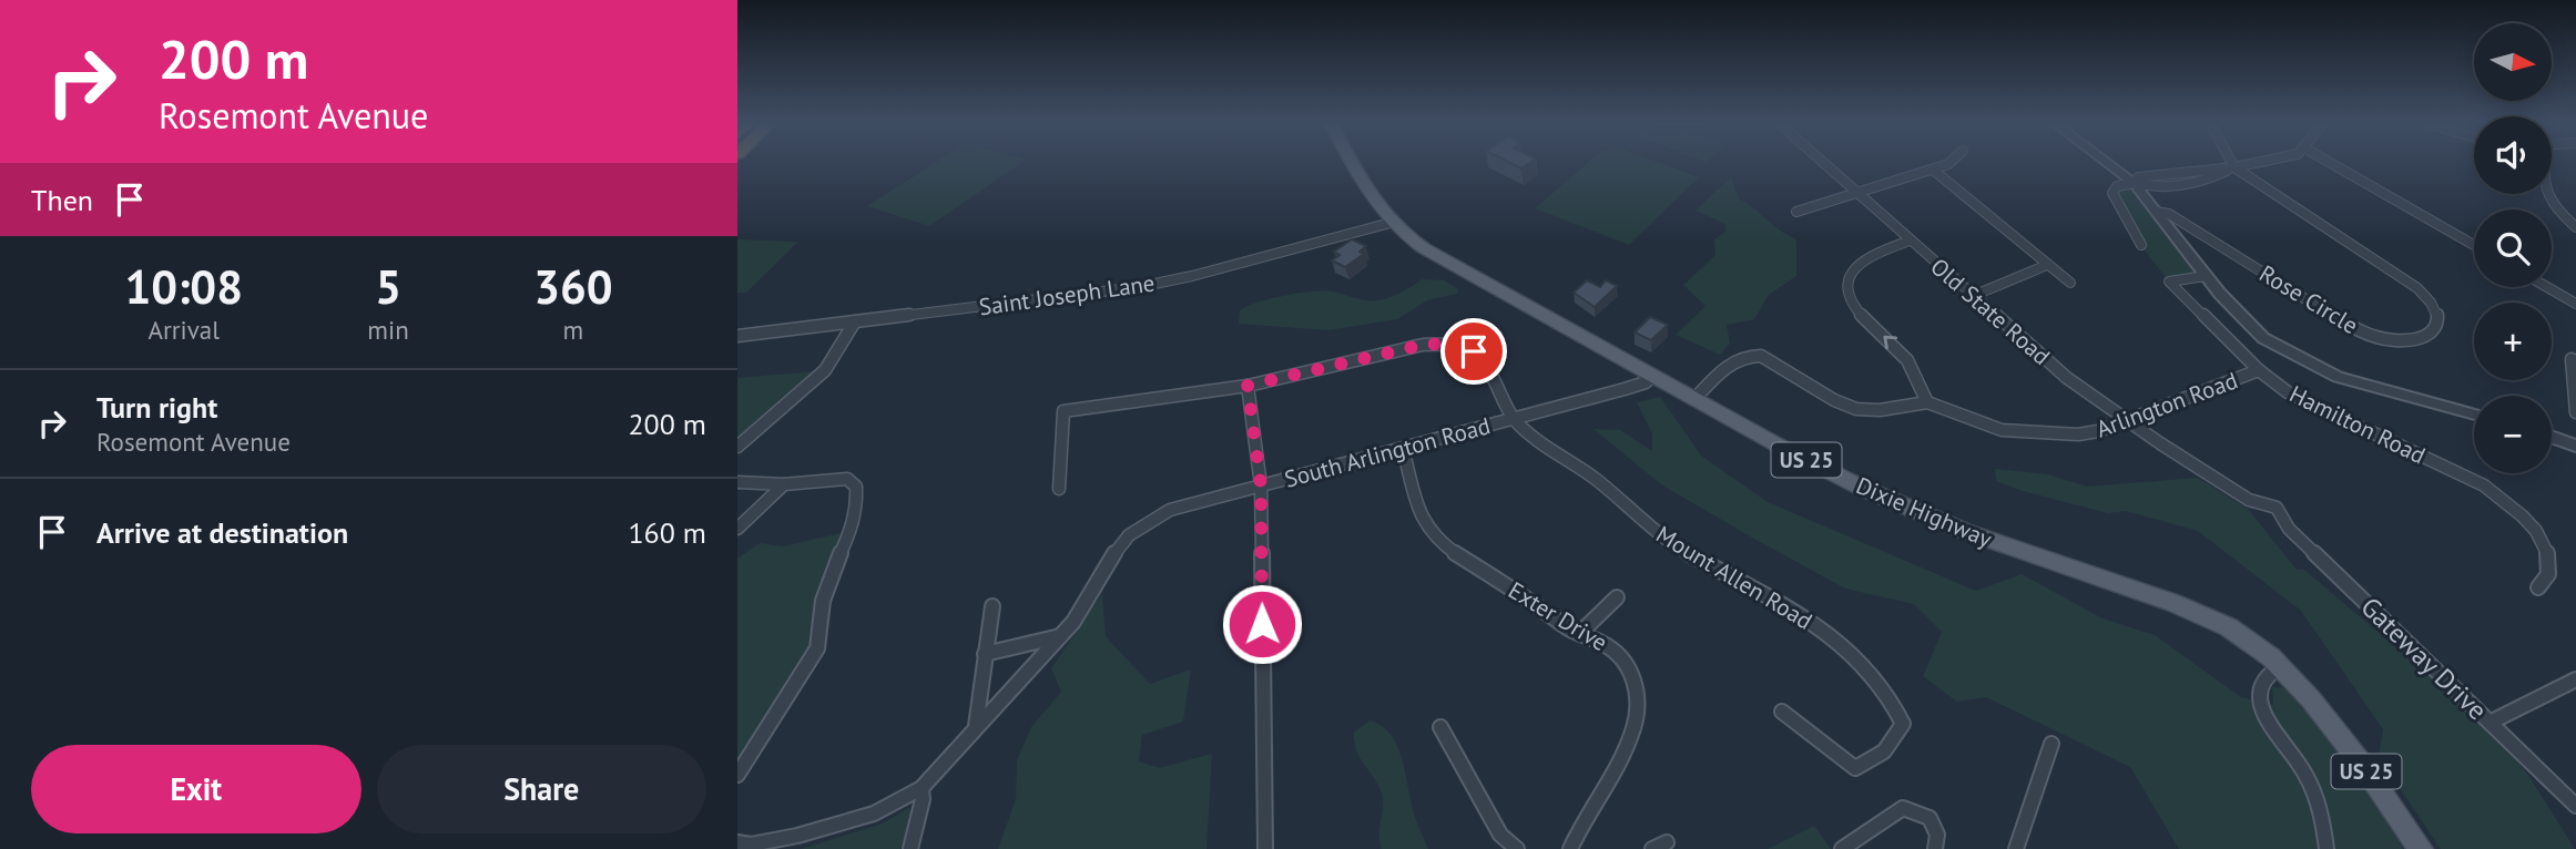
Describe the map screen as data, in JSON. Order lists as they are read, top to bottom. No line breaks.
{"streets":{"main road":["US 25","Dixie Highway"],"street":["Saint Joseph Lane","Rose Circle","Old State Road","Arlington Road","Hamilton Road","South Arlington Road","Mount Allen Road","Exter Drive","Gateway Drive"]},"crossings":[["Saint Joseph Lane","Dixie Highway"],["Old State Road","Arlington Road"],["Old State Road","Gateway Drive"],["Arlington Road","Hamilton Road"],["South Arlington Road","Dixie Highway"],["South Arlington Road","Mount Allen Road"],["South Arlington Road","Exter Drive"]],"north":"right","page":{"turn":["200 m","Rosemont Avenue"],"map_buttons":["+","−"],"then":"Then","eta":["10:08","Arrival","5","min","360","m"],"list":[{"name":"Turn right","note":"Rosemont Avenue","value":"200 m"},{"name":"Arrive at destination","value":"160 m"}],"buttons":["Exit","Share"]}}
